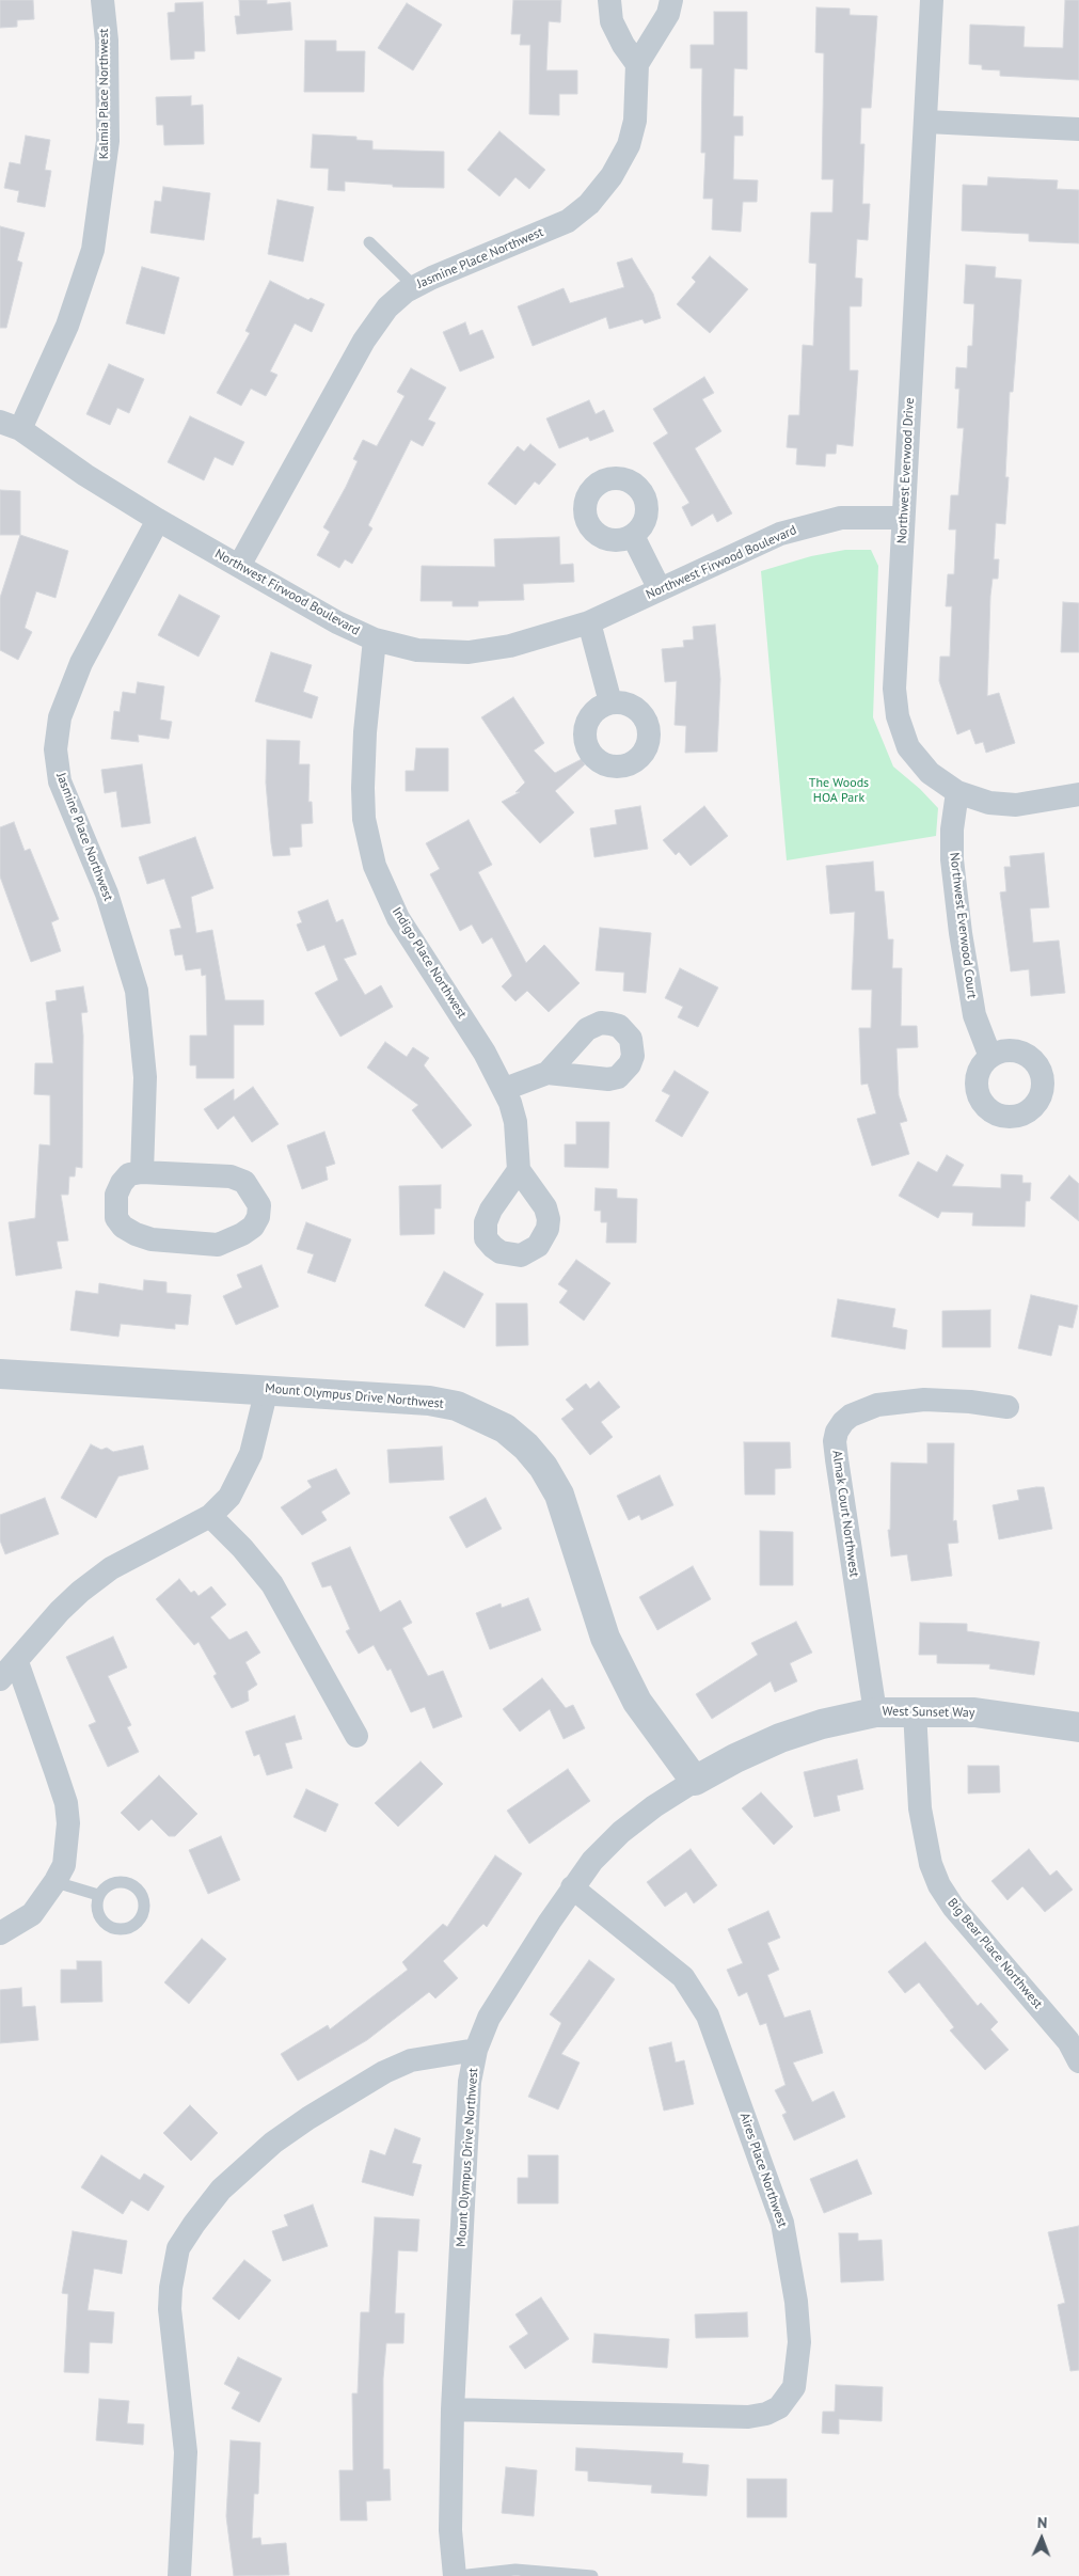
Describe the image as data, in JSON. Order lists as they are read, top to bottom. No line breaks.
{"streets":{"street":["Kalmia Place Northwest","Jasmine Place Northwest","Northwest Everwood Drive","Northwest Firwood Boulevard","Northwest Everwood Court","Indigo Place Northwest","Mount Olympus Drive Northwest","Almak Court Northwest","West Sunset Way","Big Bear Place Northwest","Aires Place Northwest"]},"crossings":[["Kalmia Place Northwest","Northwest Firwood Boulevard"],["Jasmine Place Northwest","Northwest Firwood Boulevard"],["Northwest Everwood Drive","Northwest Firwood Boulevard"],["Northwest Everwood Drive","Northwest Everwood Court"],["Northwest Firwood Boulevard","Indigo Place Northwest"],["Mount Olympus Drive Northwest","West Sunset Way"],["Mount Olympus Drive Northwest","Aires Place Northwest"],["Almak Court Northwest","West Sunset Way"],["West Sunset Way","Big Bear Place Northwest"]],"parks":["The Woods HOA Park"],"north":"top"}
